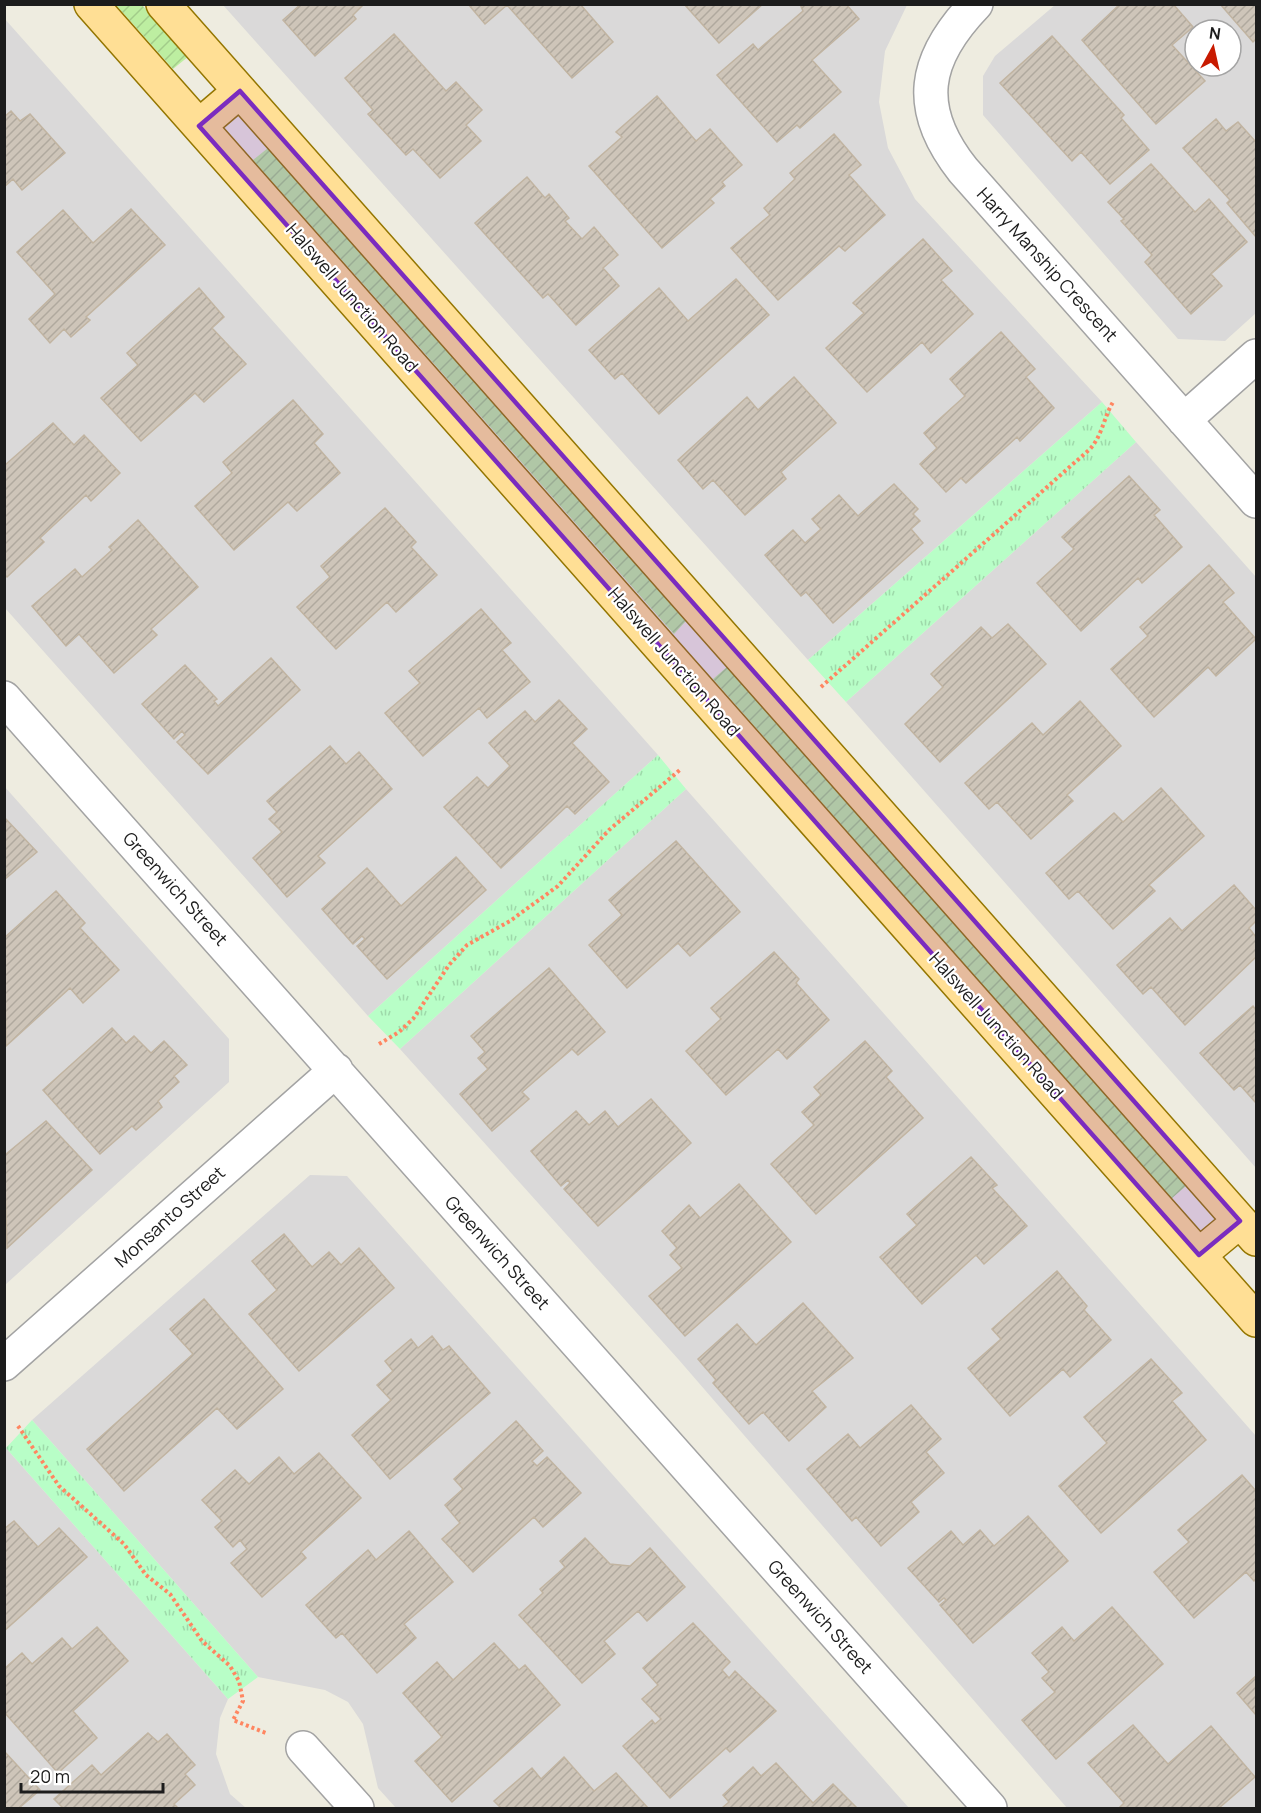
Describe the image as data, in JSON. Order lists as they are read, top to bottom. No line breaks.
{"streets":{"main road":["Halswell Junction Road"],"street":["Harry Manship Crescent","Greenwich Street","Monsanto Street"]},"crossings":[["Greenwich Street","Monsanto Street"]],"scale_bar":"20 m","north":"top"}
